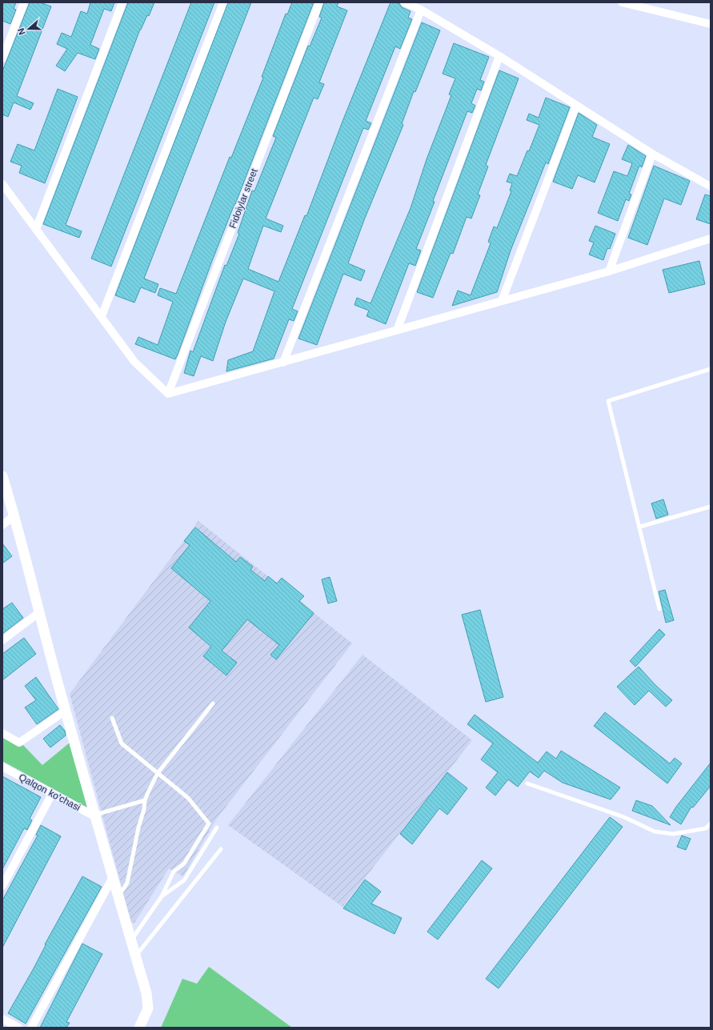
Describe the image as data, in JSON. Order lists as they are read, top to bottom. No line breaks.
{"streets":{"street":["Fidoiylar street","Qalqon ko'chasi"]},"north":"left"}
